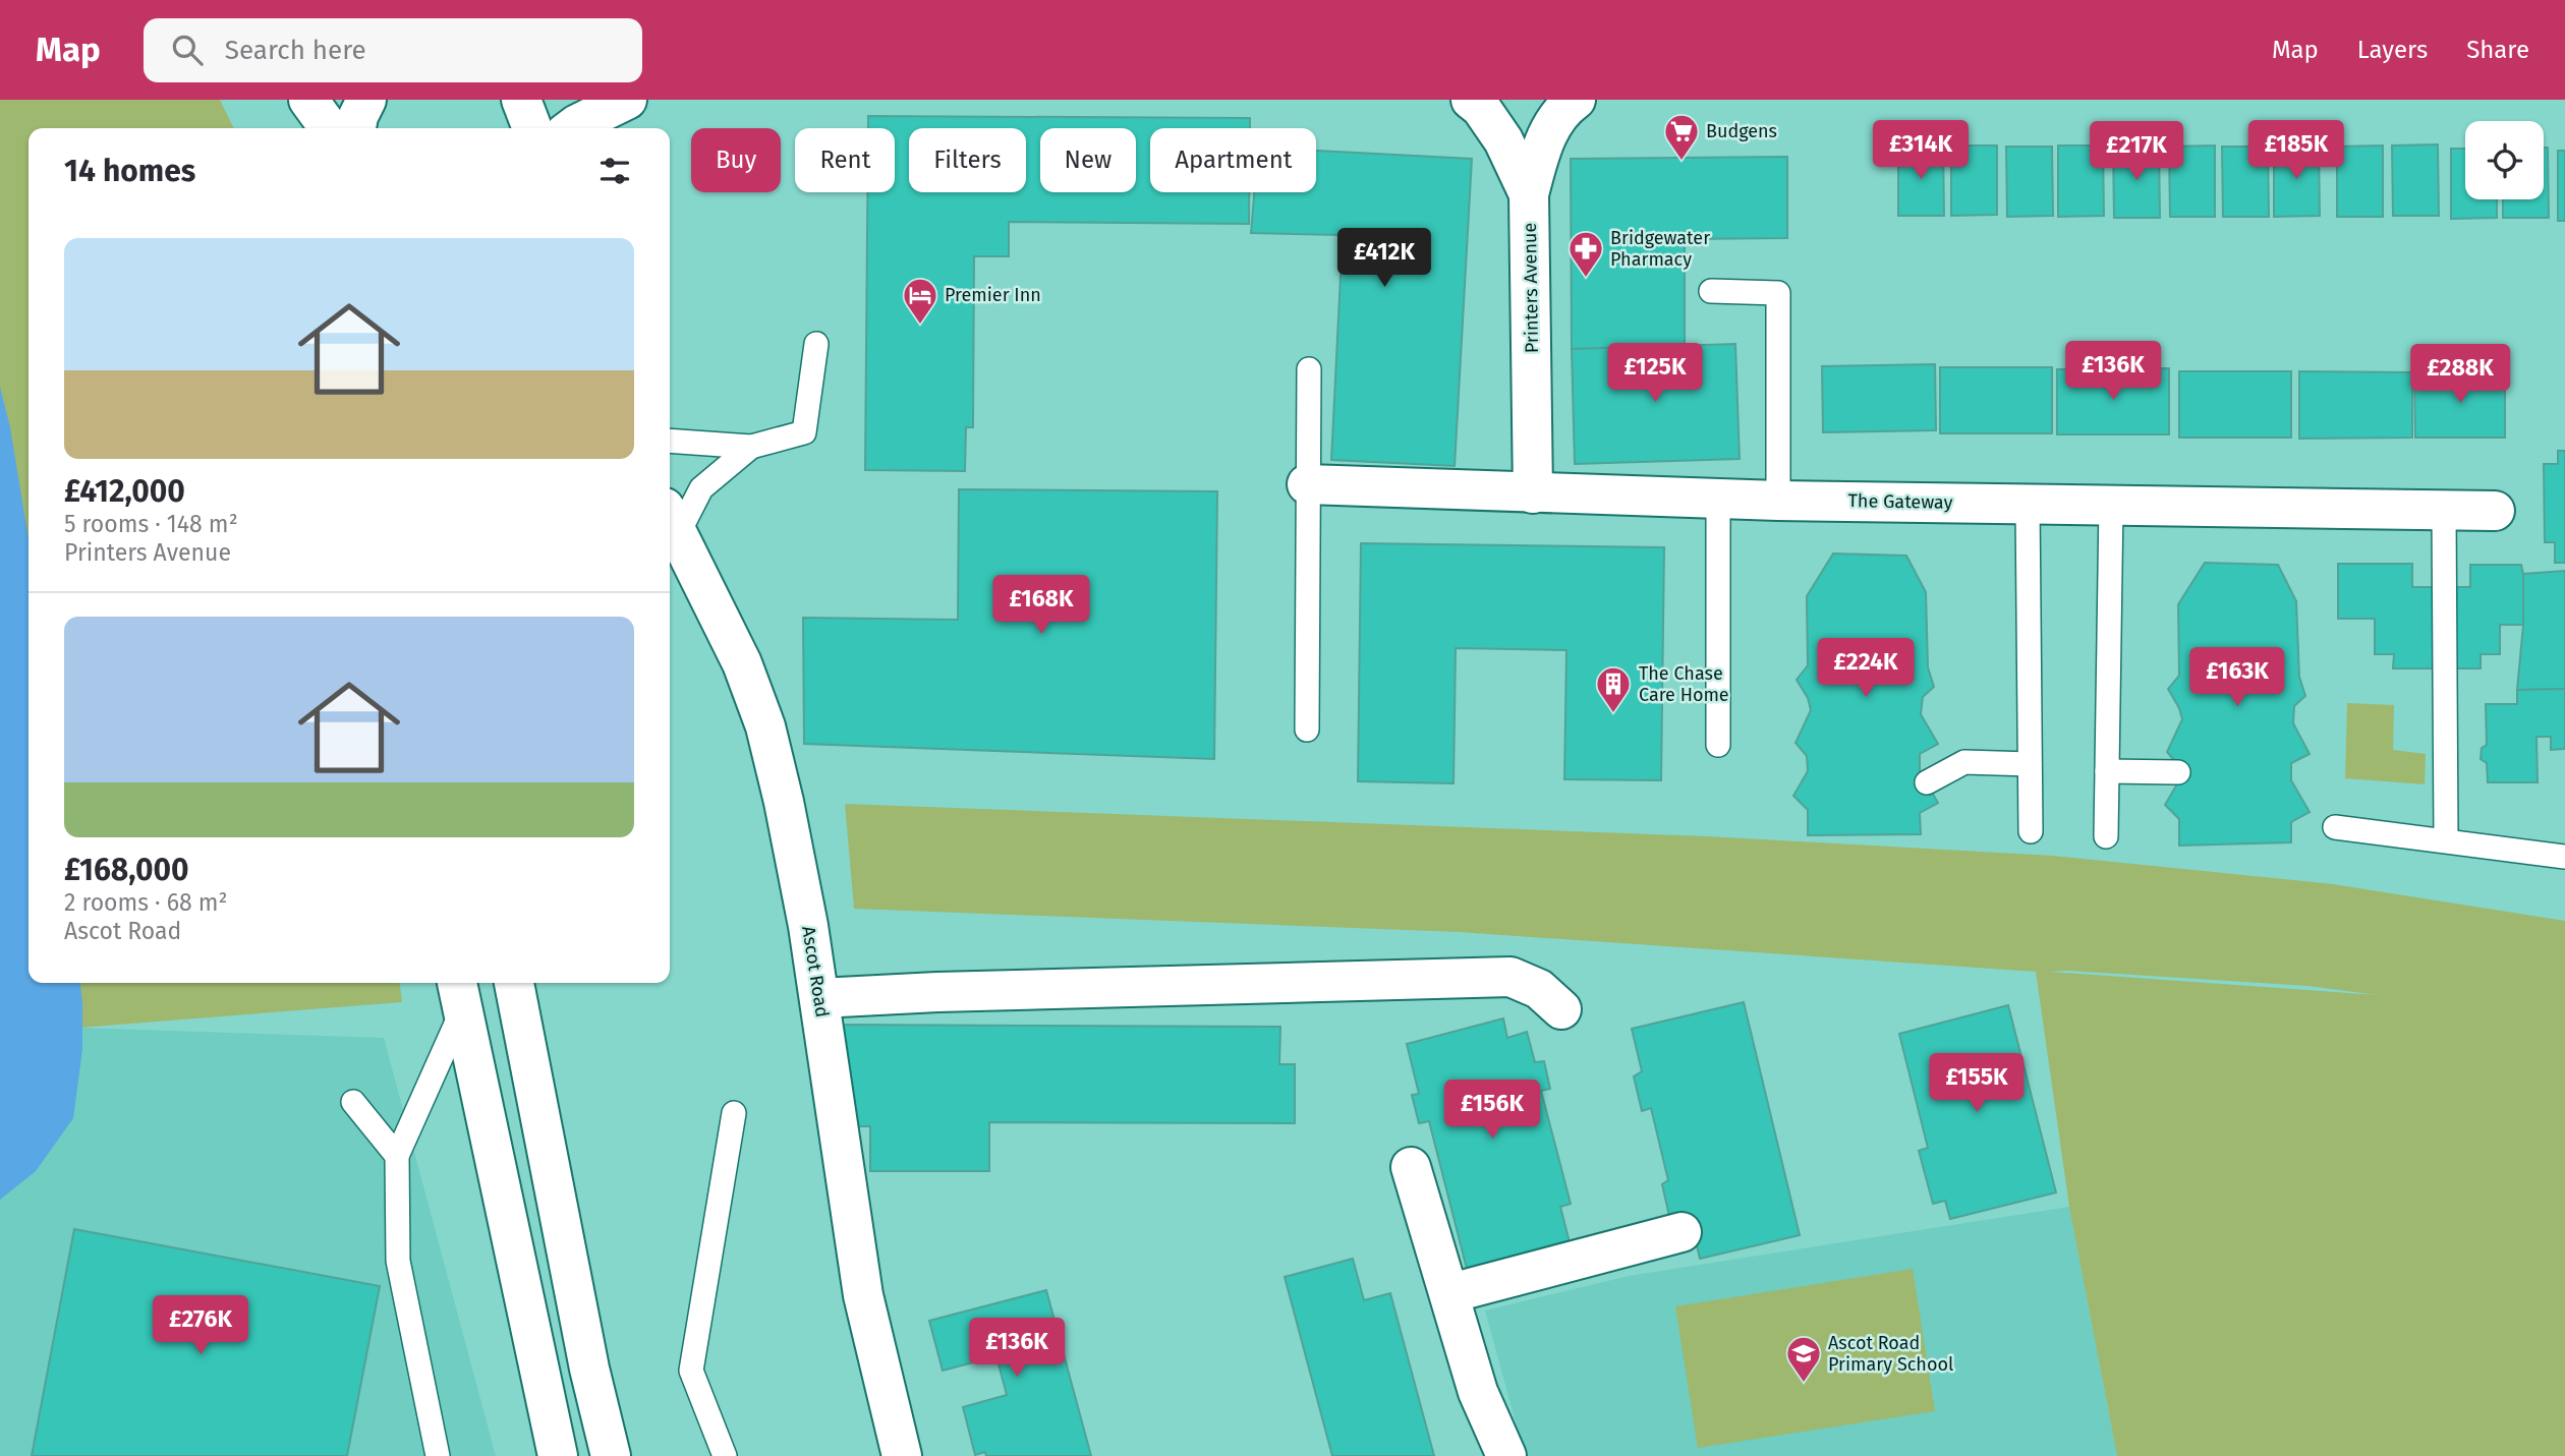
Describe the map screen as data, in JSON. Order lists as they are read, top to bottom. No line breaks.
{"streets":{"street":["Printers Avenue","The Gateway","Ascot Road"]},"crossings":[["Printers Avenue","The Gateway"]],"places":{"supermarket":["Budgens"],"pharmacy":["Bridgewater Pharmacy"],"hotel":["Premier Inn"],"building":["The Chase Care Home"],"school or university":["Ascot Road Primary School"]},"page":{"header":"Map","search":"Search here","nav":["Map","Layers","Share"],"price":["£314K","£185K","£217K","£412K","£136K","£125K","£288K","£168K","£224K","£163K","£155K","£156K","£276K","£136K"],"chip":["Buy","Rent","Filters","New","Apartment"],"heading":"14 homes","list":[{"name":"£412,000","note":"5 rooms · 148 m² · Printers Avenue"},{"name":"£168,000","note":"2 rooms · 68 m² · Ascot Road"}]}}
